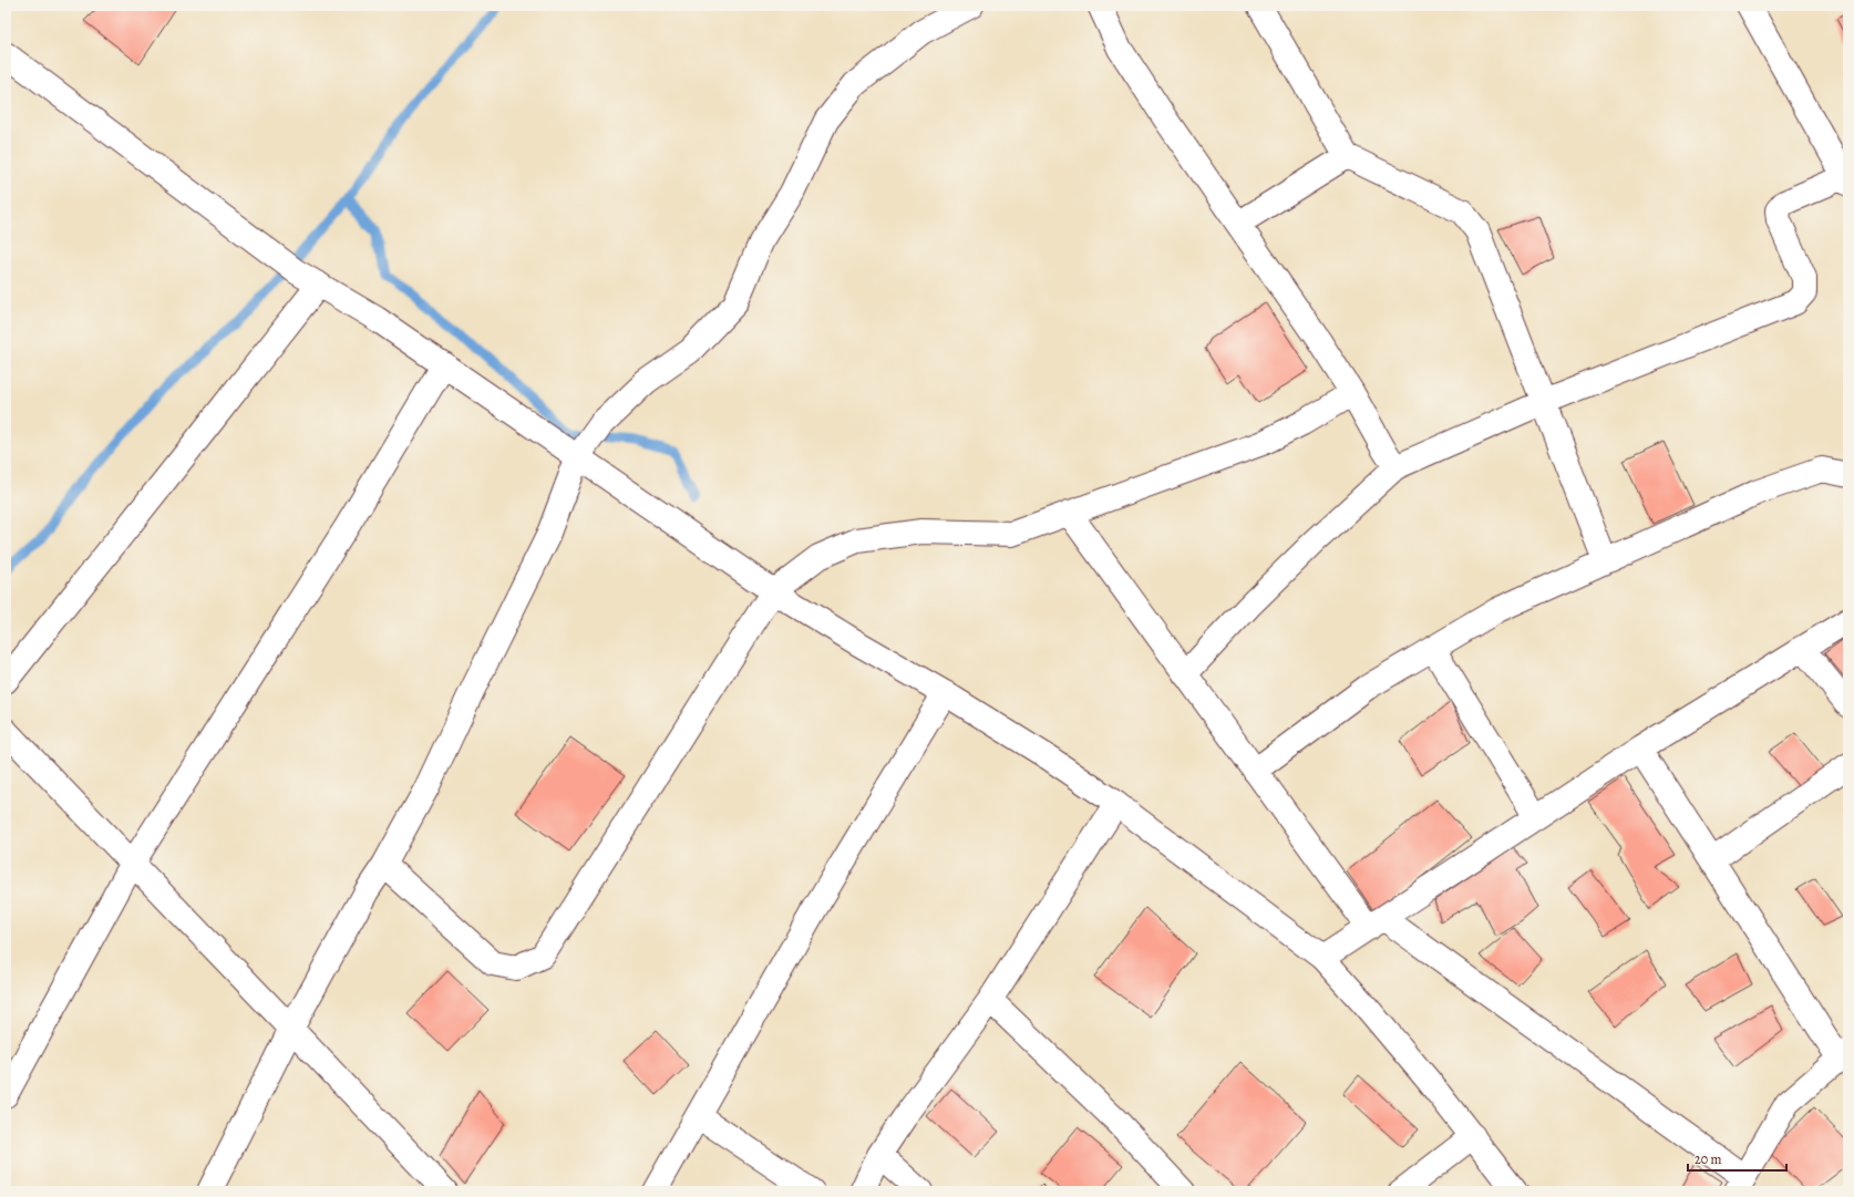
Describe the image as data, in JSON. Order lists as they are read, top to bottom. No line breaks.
{"scale_bar":"20 m"}
